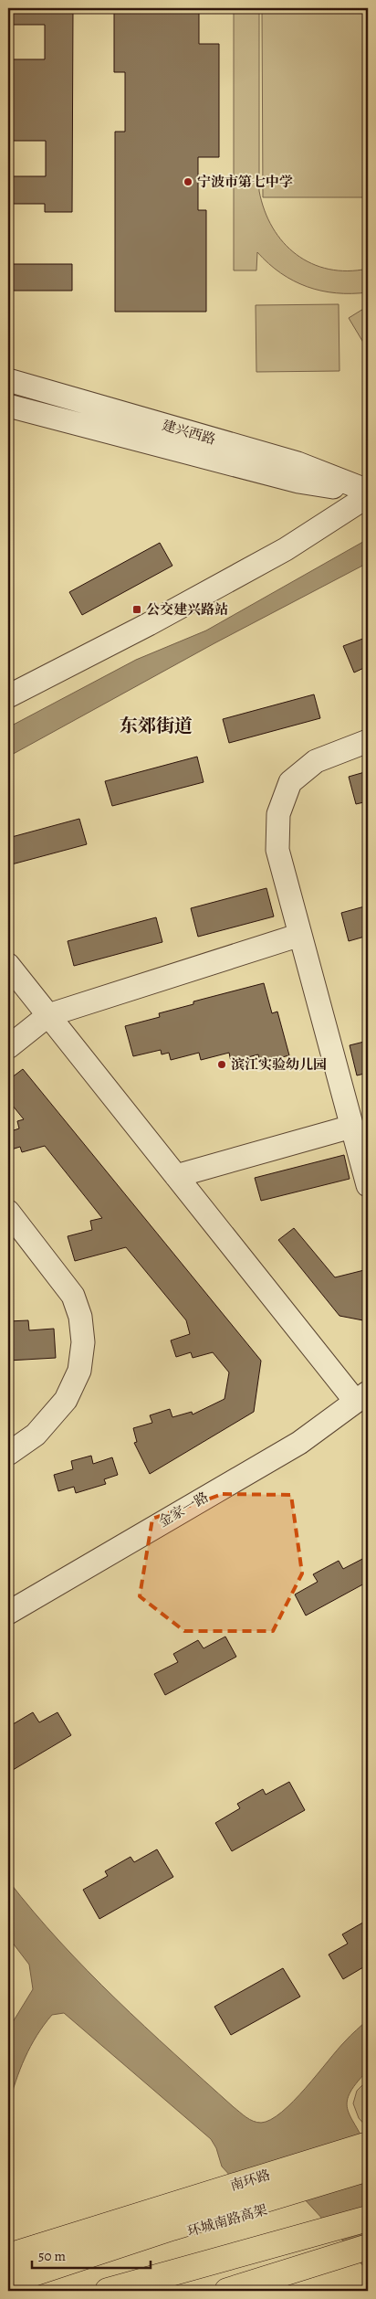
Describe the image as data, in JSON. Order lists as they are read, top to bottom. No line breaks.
{"streets":{"main road":["南环路","环城南路高架"],"street":["建兴西路","金家一路"]},"districts":["东郊街道"],"places":{"other":["宁波市第七中学","滨江实验幼儿园"],"transit":["公交建兴路站"]},"scale_bar":"50 m"}
